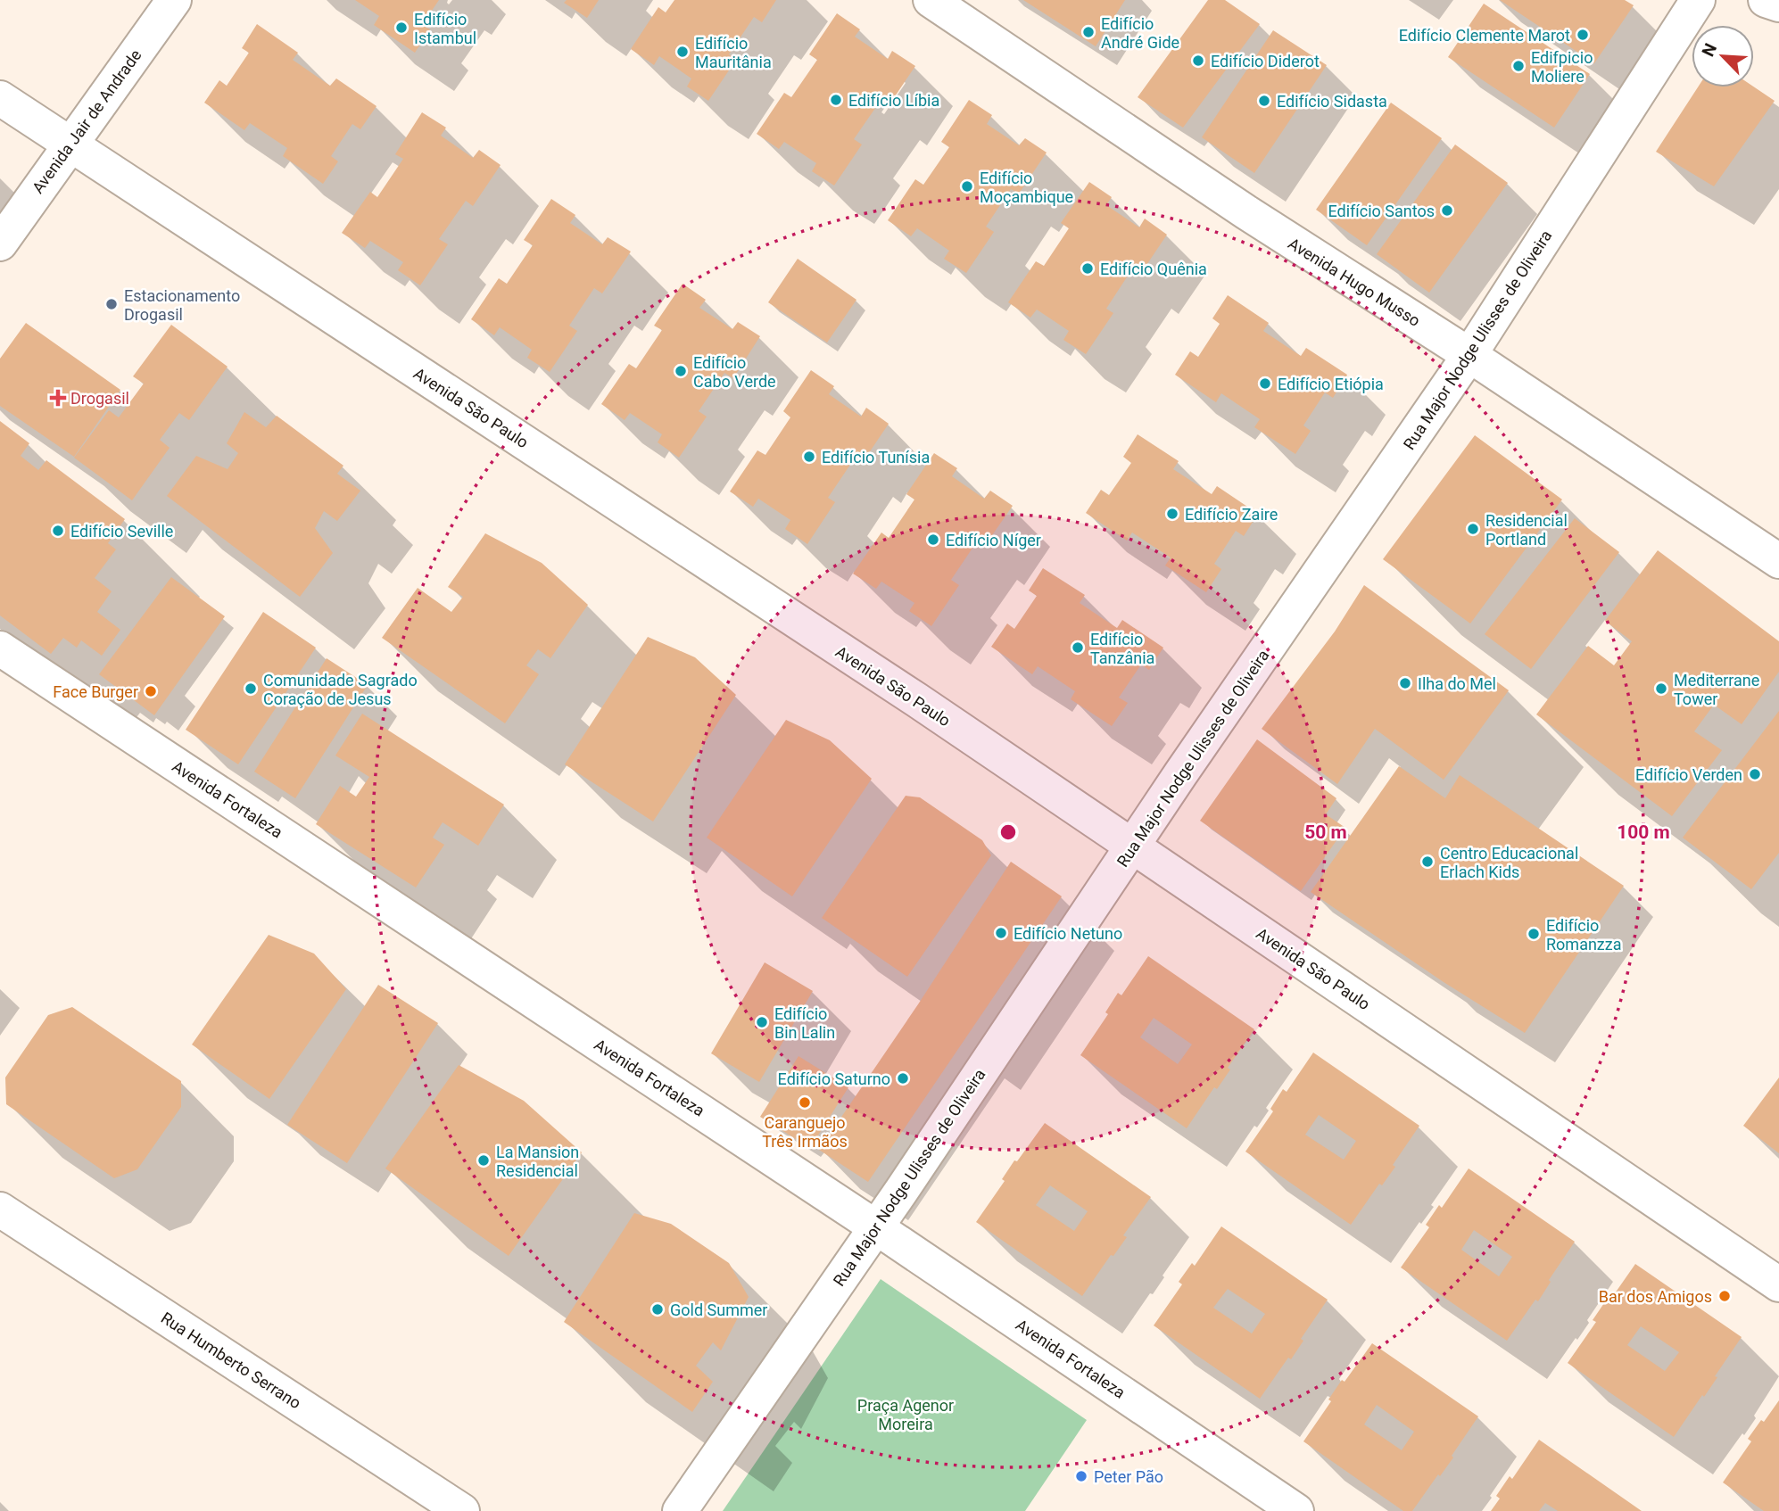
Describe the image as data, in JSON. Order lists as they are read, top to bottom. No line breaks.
{"streets":{"main road":["Avenida Jair de Andrade","Avenida Hugo Musso","Rua Major Nodge Ulisses de Oliveira","Avenida São Paulo","Avenida Fortaleza","Rua Humberto Serrano"]},"crossings":[["Avenida Jair de Andrade","Avenida São Paulo"],["Avenida Hugo Musso","Rua Major Nodge Ulisses de Oliveira"],["Rua Major Nodge Ulisses de Oliveira","Avenida São Paulo"],["Rua Major Nodge Ulisses de Oliveira","Avenida Fortaleza"]],"parks":["Praça Agenor Moreira"],"places":{"other":["Edifício Istambul","Edifício André Gide","Edifício Clemente Marot","Edifício Mauritânia","Edifício Diderot","Edifpicio Moliere","Edifício Líbia","Edifício Sidasta","Edifício Moçambique","Edifício Santos","Edifício Quênia","Estacionamento Drogasil","Edifício Cabo Verde","Edifício Etiópia","Edifício Tunísia","Edifício Zaire","Residencial Portland","Edifício Seville","Edifício Níger","Edifício Tanzânia","Ilha do Mel","Comunidade Sagrado Coração de Jesus","Mediterrane Tower","Face Burger","Edifício Verden","Centro Educacional Erlach Kids","Edifício Netuno","Edifício Romanzza","Edifício Bin Lalin","Edifício Saturno","Caranguejo Três Irmãos","La Mansion Residencial","Bar dos Amigos","Gold Summer","Peter Pão"],"health":["Drogasil"]},"north":"top left","rings":["50 m","100 m"]}
